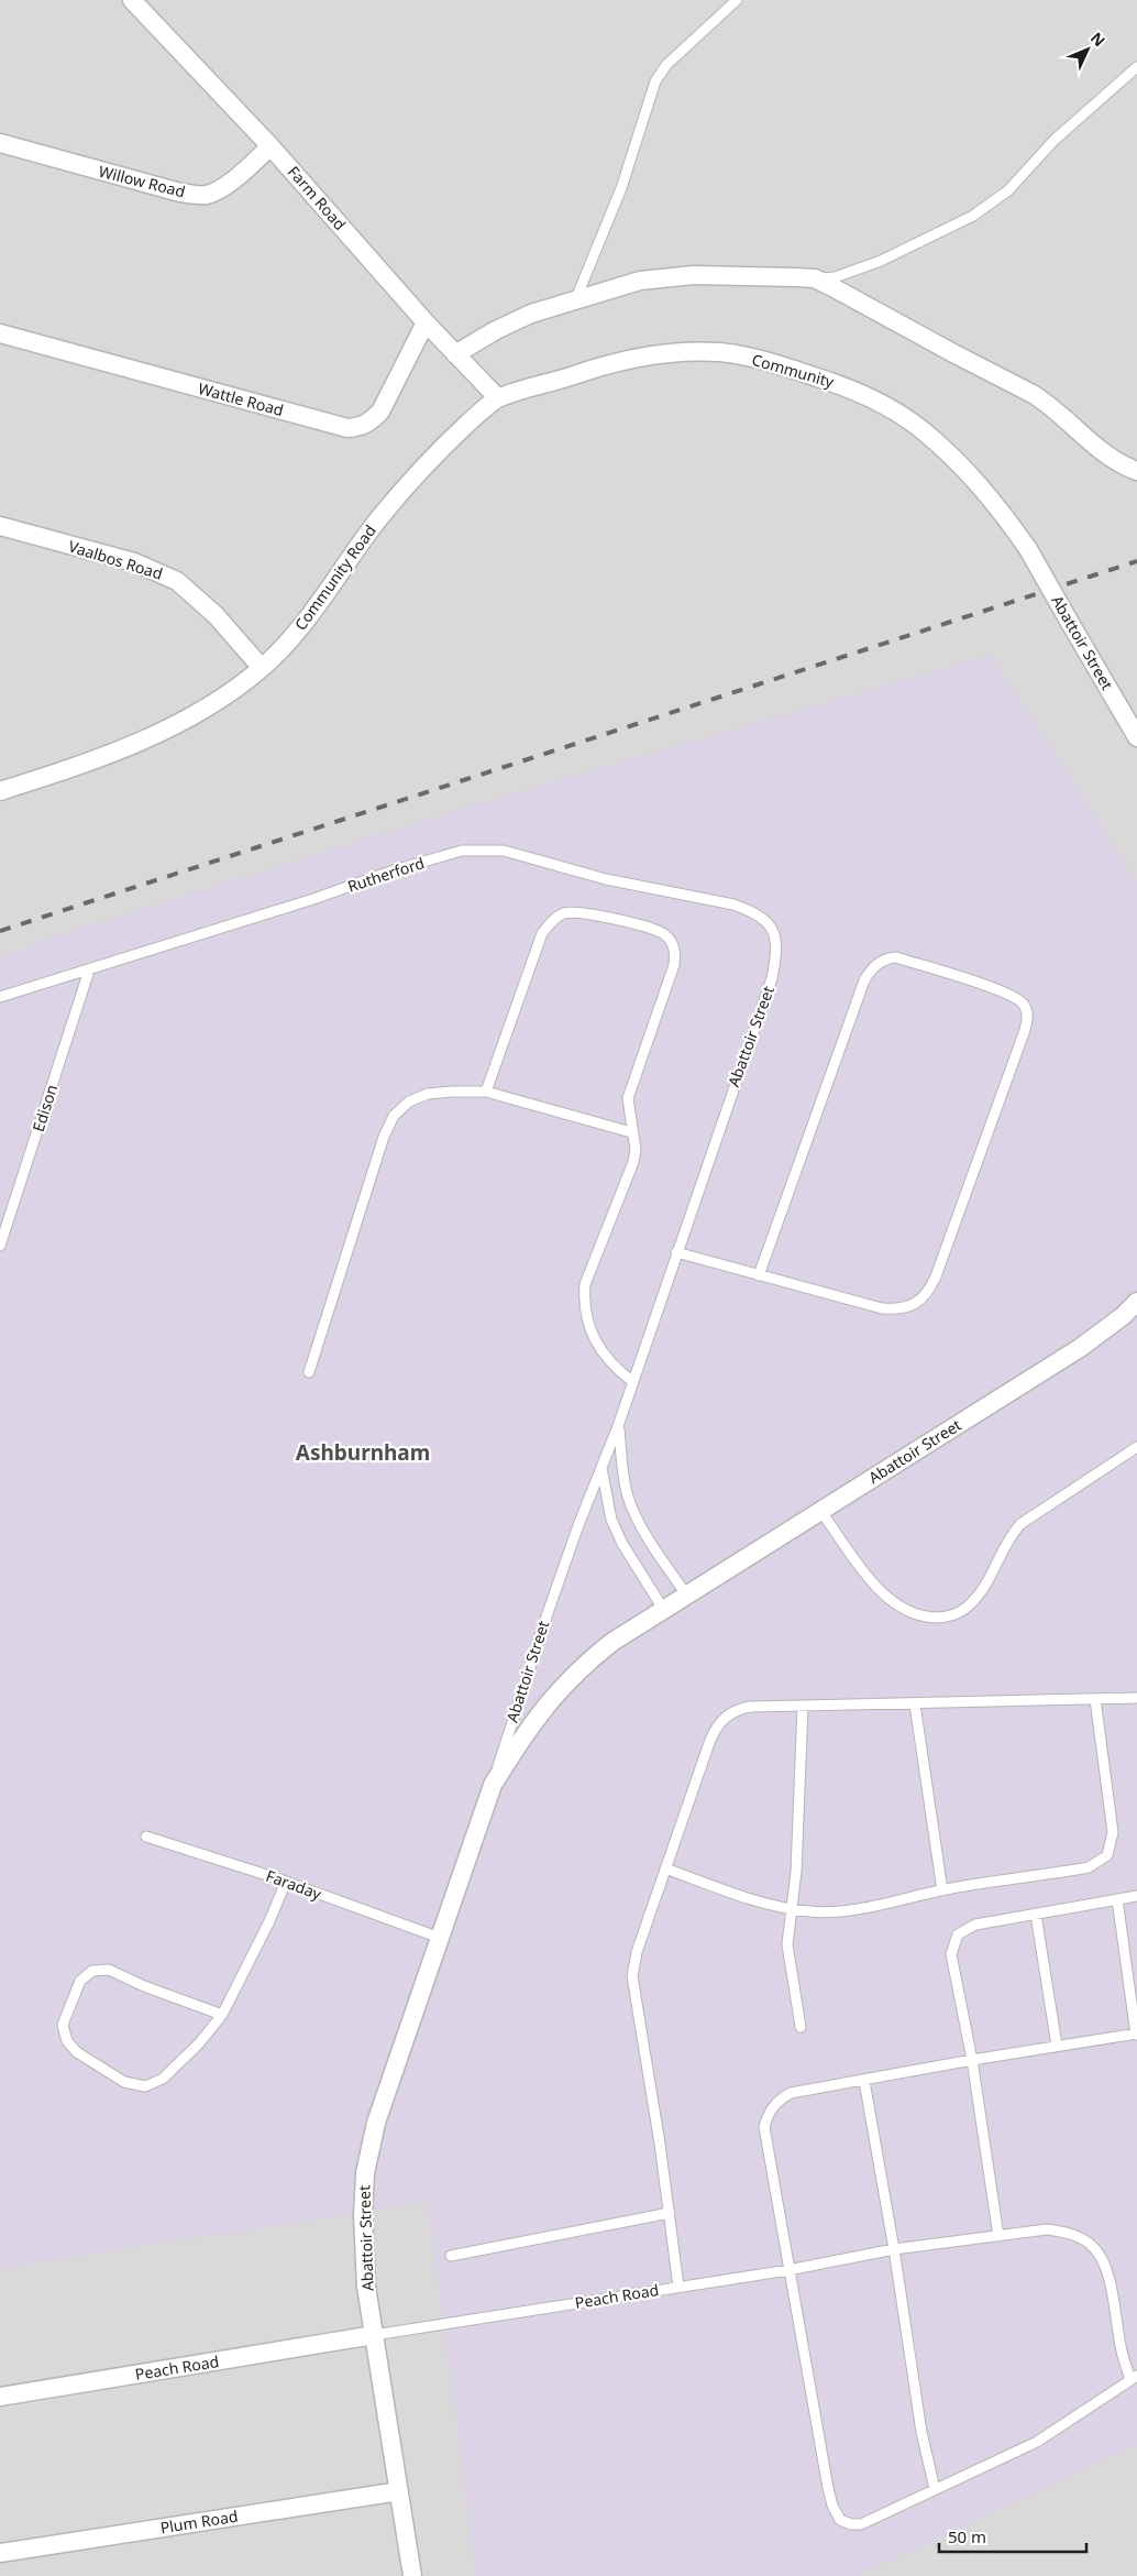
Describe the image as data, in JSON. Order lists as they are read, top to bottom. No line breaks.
{"streets":{"street":["Willow Road","Farm Road","Community","Wattle Road","Vaalbos Road","Community Road","Abattoir Street","Peach Road","Plum Road"],"lane":["Rutherford","Edison","Faraday"]},"crossings":[["Willow Road","Farm Road"],["Farm Road","Community"],["Farm Road","Wattle Road"],["Farm Road","Community Road"],["Community","Community Road"],["Community","Abattoir Street"],["Vaalbos Road","Community Road"],["Abattoir Street","Rutherford"],["Abattoir Street","Faraday"],["Abattoir Street","Peach Road"],["Abattoir Street","Plum Road"],["Rutherford","Edison"]],"districts":["Ashburnham"],"scale_bar":"50 m","north":"top right"}
